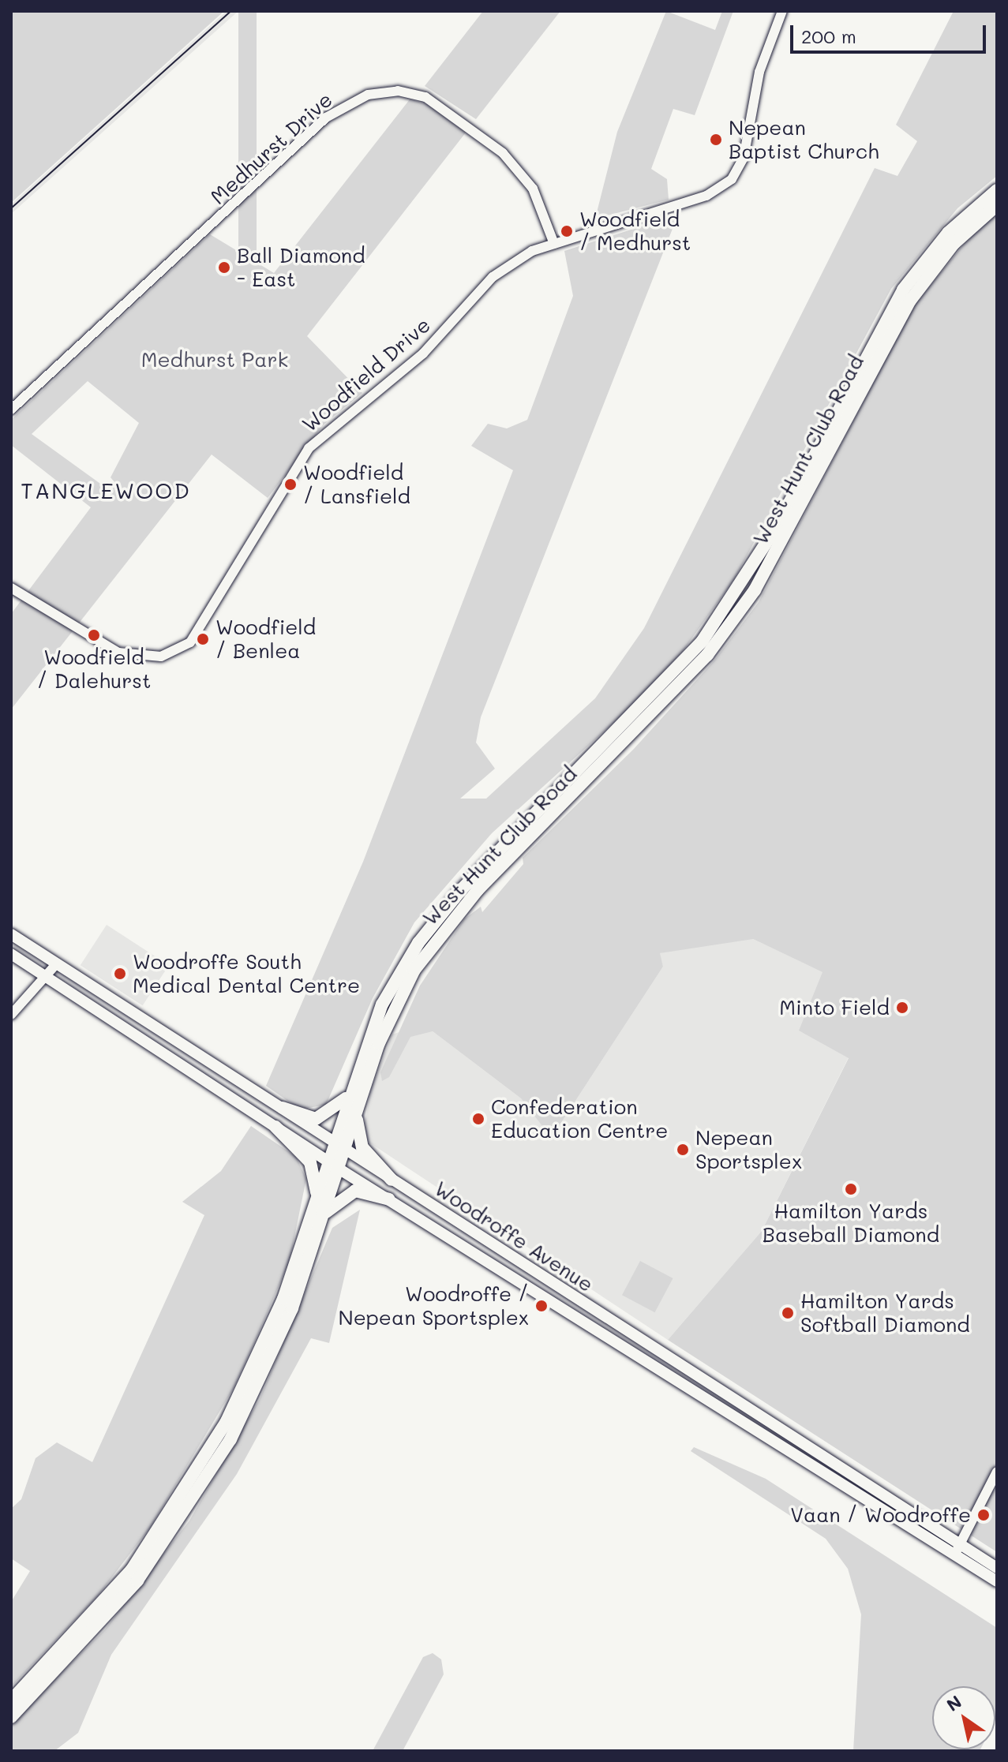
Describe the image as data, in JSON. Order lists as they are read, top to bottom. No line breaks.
{"streets":{"main road":["West Hunt Club Road","Woodroffe Avenue"],"street":["Medhurst Drive","Woodfield Drive"]},"crossings":[["Medhurst Drive","Woodfield Drive"],["West Hunt Club Road","Woodroffe Avenue"]],"districts":["TANGLEWOOD"],"parks":["Medhurst Park"],"places":["Nepean Baptist Church","Woodfield / Medhurst","Ball Diamond - East","Woodfield / Lansfield","Woodfield / Dalehurst","Woodfield / Benlea","Woodroffe South Medical Dental Centre","Minto Field","Confederation Education Centre","Nepean Sportsplex","Hamilton Yards Baseball Diamond","Woodroffe / Nepean Sportsplex","Hamilton Yards Softball Diamond","Vaan / Woodroffe"],"scale_bar":"200 m","north":"top left"}
